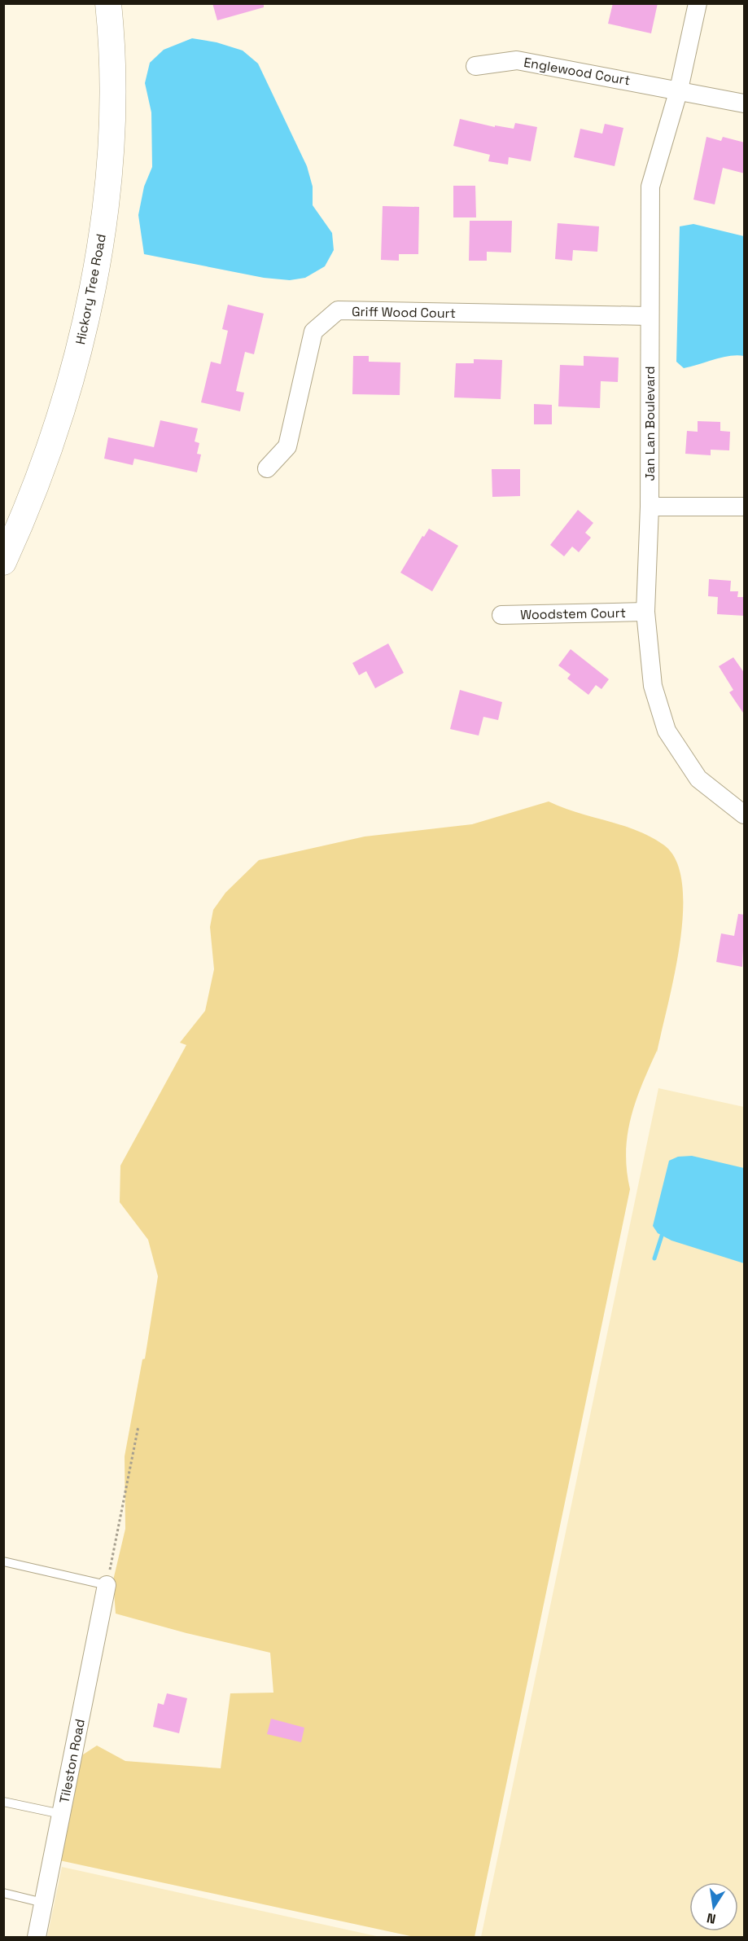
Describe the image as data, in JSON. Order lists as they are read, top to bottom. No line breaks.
{"streets":{"street":["Englewood Court","Hickory Tree Road","Griff Wood Court","Jan Lan Boulevard","Woodstem Court","Tileston Road"]},"crossings":[["Englewood Court","Jan Lan Boulevard"],["Griff Wood Court","Jan Lan Boulevard"],["Jan Lan Boulevard","Woodstem Court"]],"north":"bottom"}
